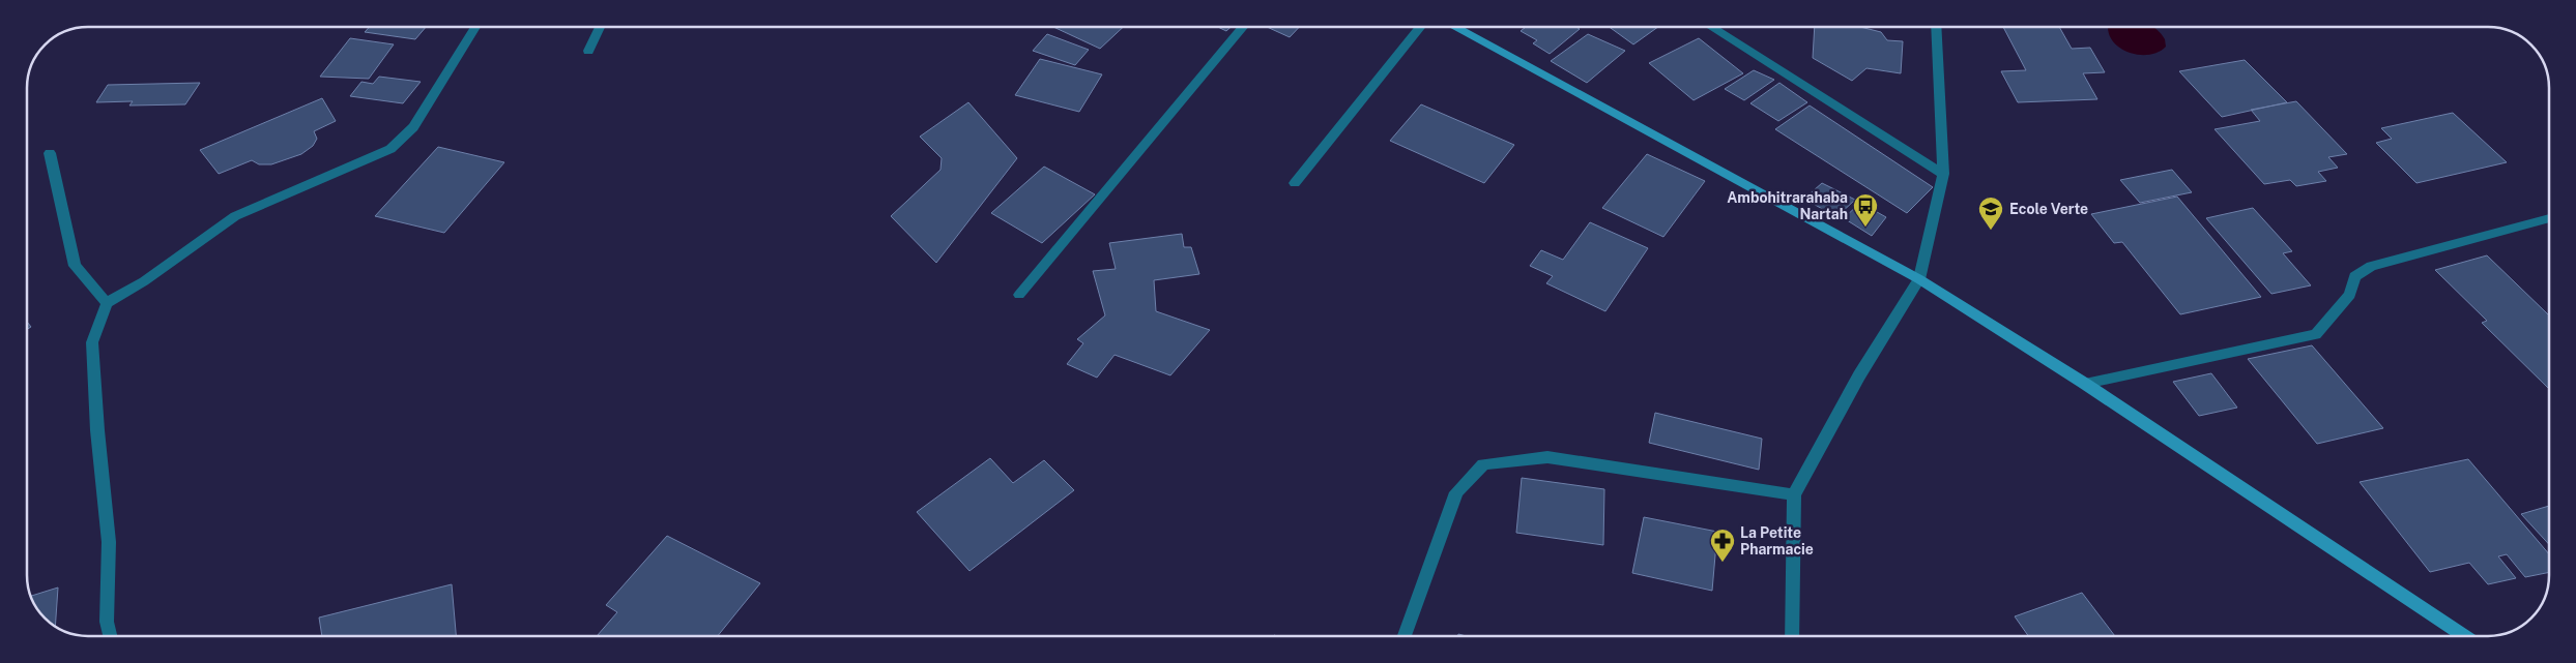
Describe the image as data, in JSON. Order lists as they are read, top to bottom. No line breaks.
{"places":{"bus stop":["Ambohitrarahaba Nartah"],"school or university":["Ecole Verte"],"pharmacy":["La Petite Pharmacie"]}}
